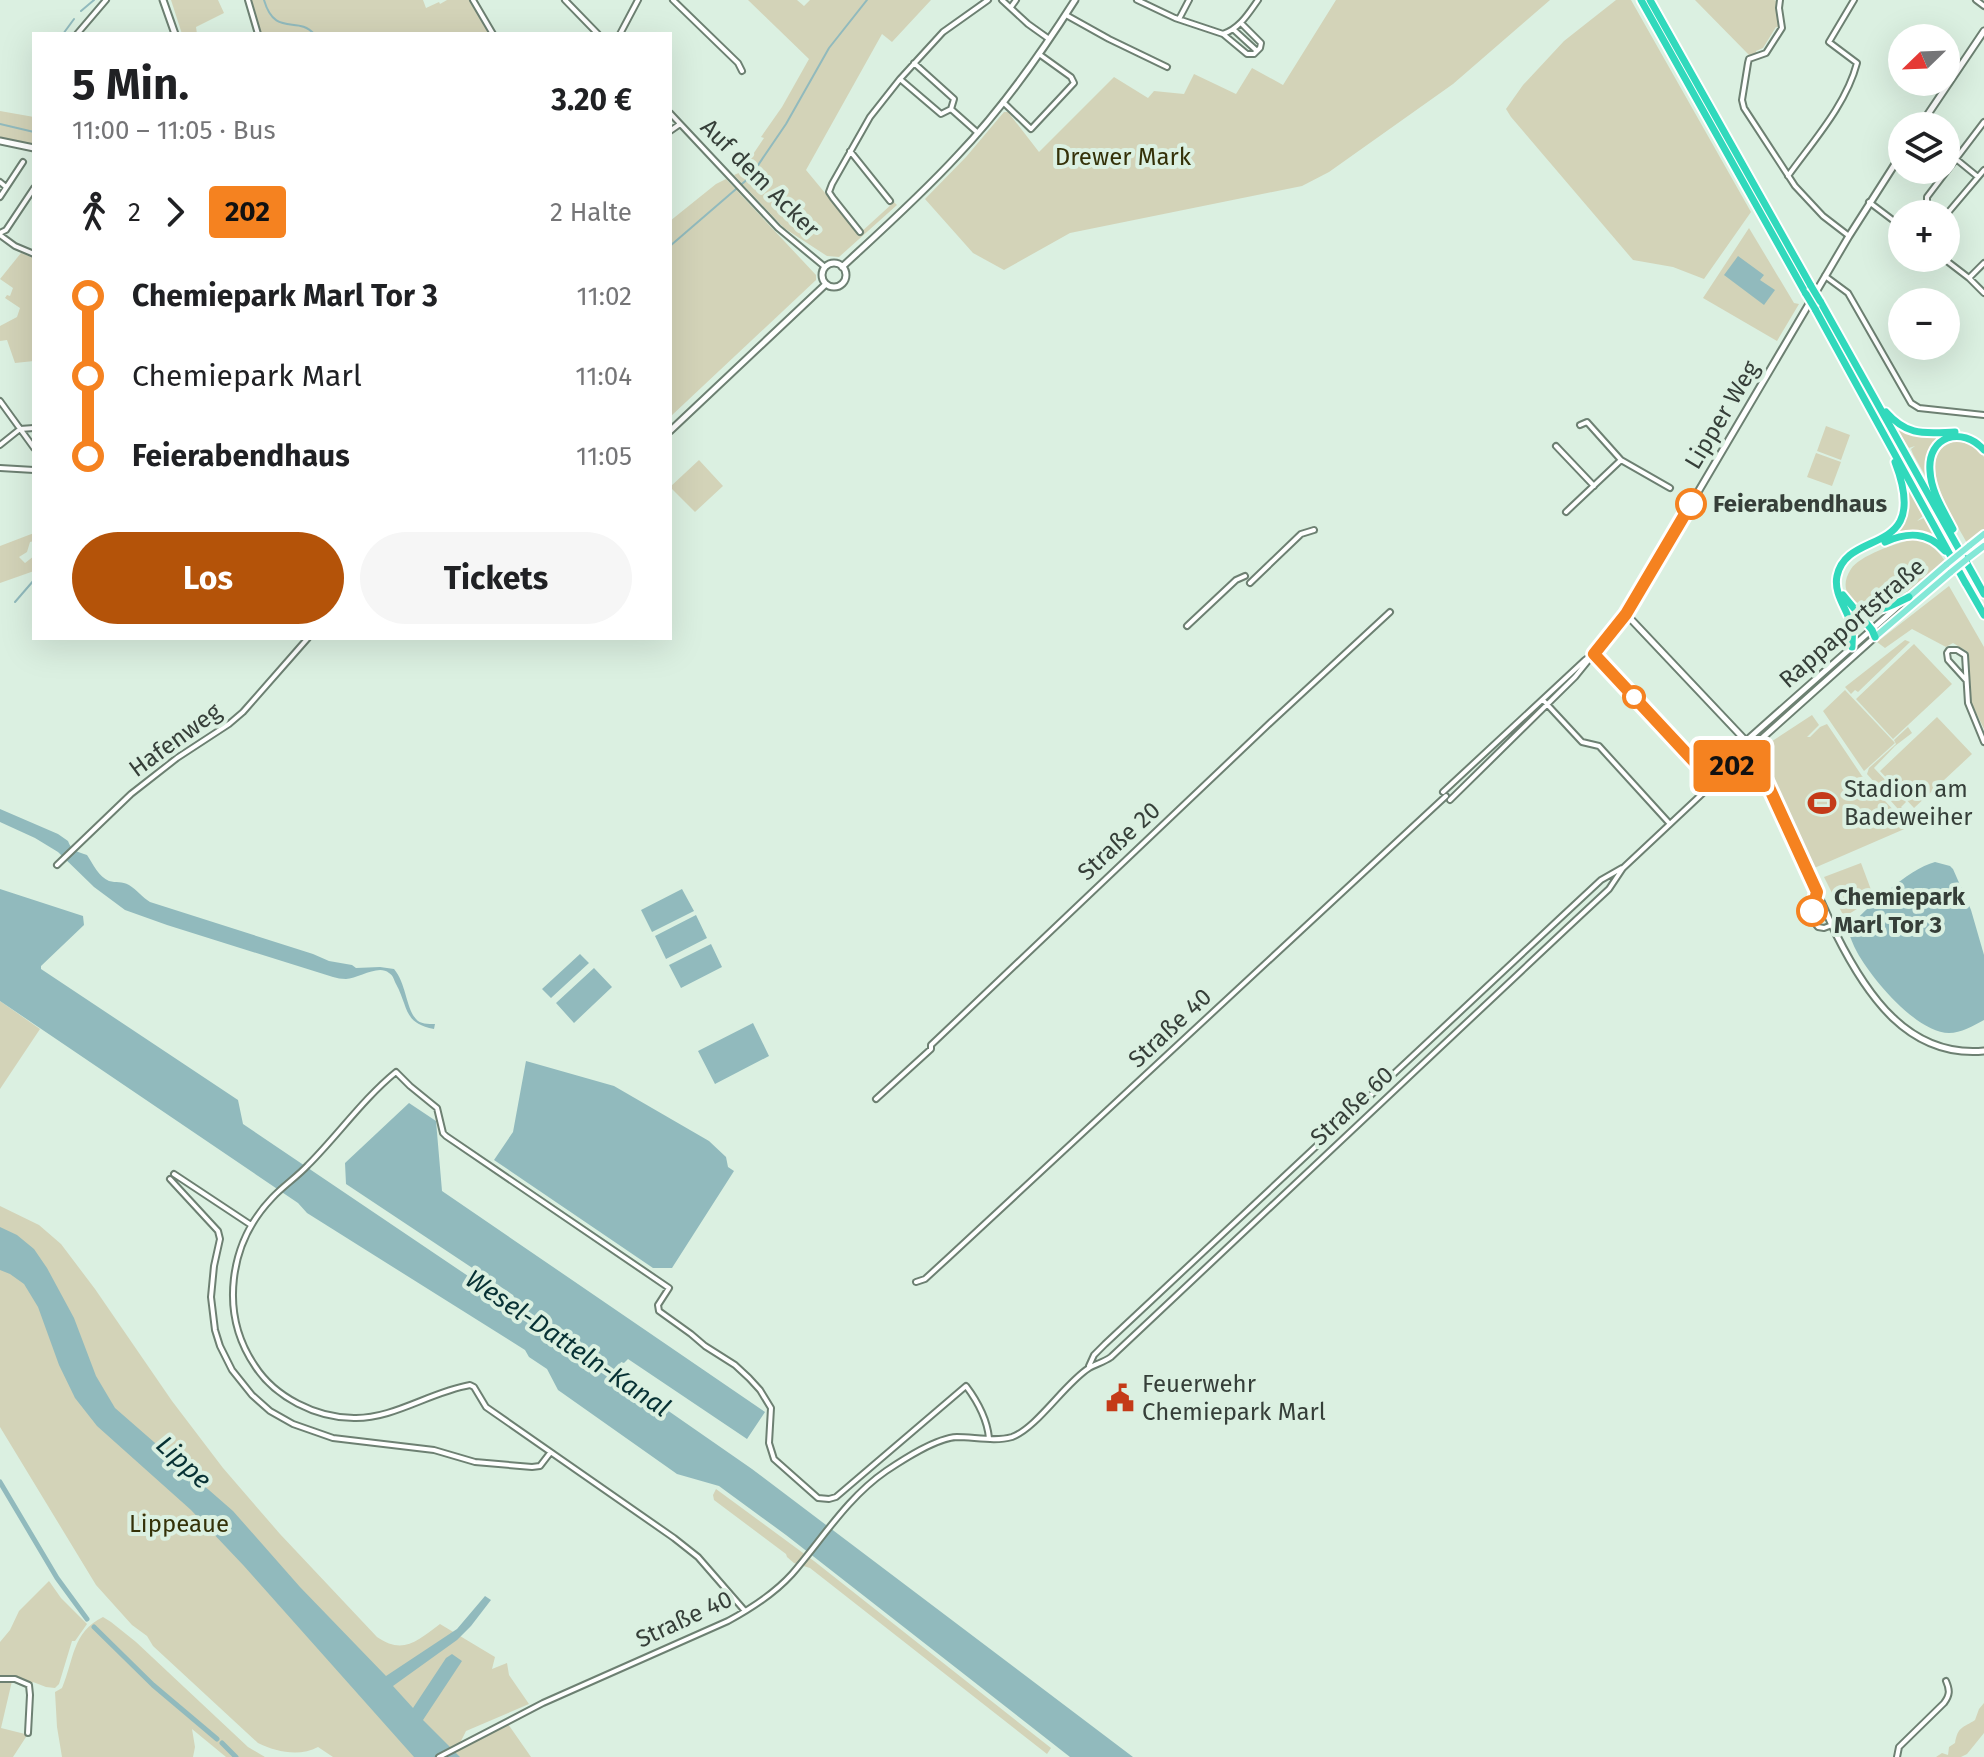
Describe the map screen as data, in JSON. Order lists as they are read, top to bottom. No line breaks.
{"streets":{"main road":["Lipper Weg","Rappaportstraße"],"street":["Auf dem Acker","Hafenweg","Straße 20","Straße 40","Straße 60"]},"crossings":[["Straße 40","Straße 60"]],"water":["Wesel-Datteln-Kanal","Lippe"],"parks":["Drewer Mark","Lippeaue"],"places":{"other":["Feierabendhaus","Chemiepark Marl Tor 3"],"sports":["Stadion am Badeweiher"],"public building":["Feuerwehr Chemiepark Marl"]},"lines":["bus line 202"],"north":"bottom left","page":{"on_map":"202","map_buttons":["+","−"],"heading":["5 Min.","11:00 – 11:05 · Bus","3.20 €"],"legs":["2","202","2 Halte"],"list":[{"name":"Chemiepark Marl Tor 3","value":"11:02"},{"name":"Chemiepark Marl","value":"11:04"},{"name":"Feierabendhaus","value":"11:05"}],"buttons":["Los","Tickets"]}}
